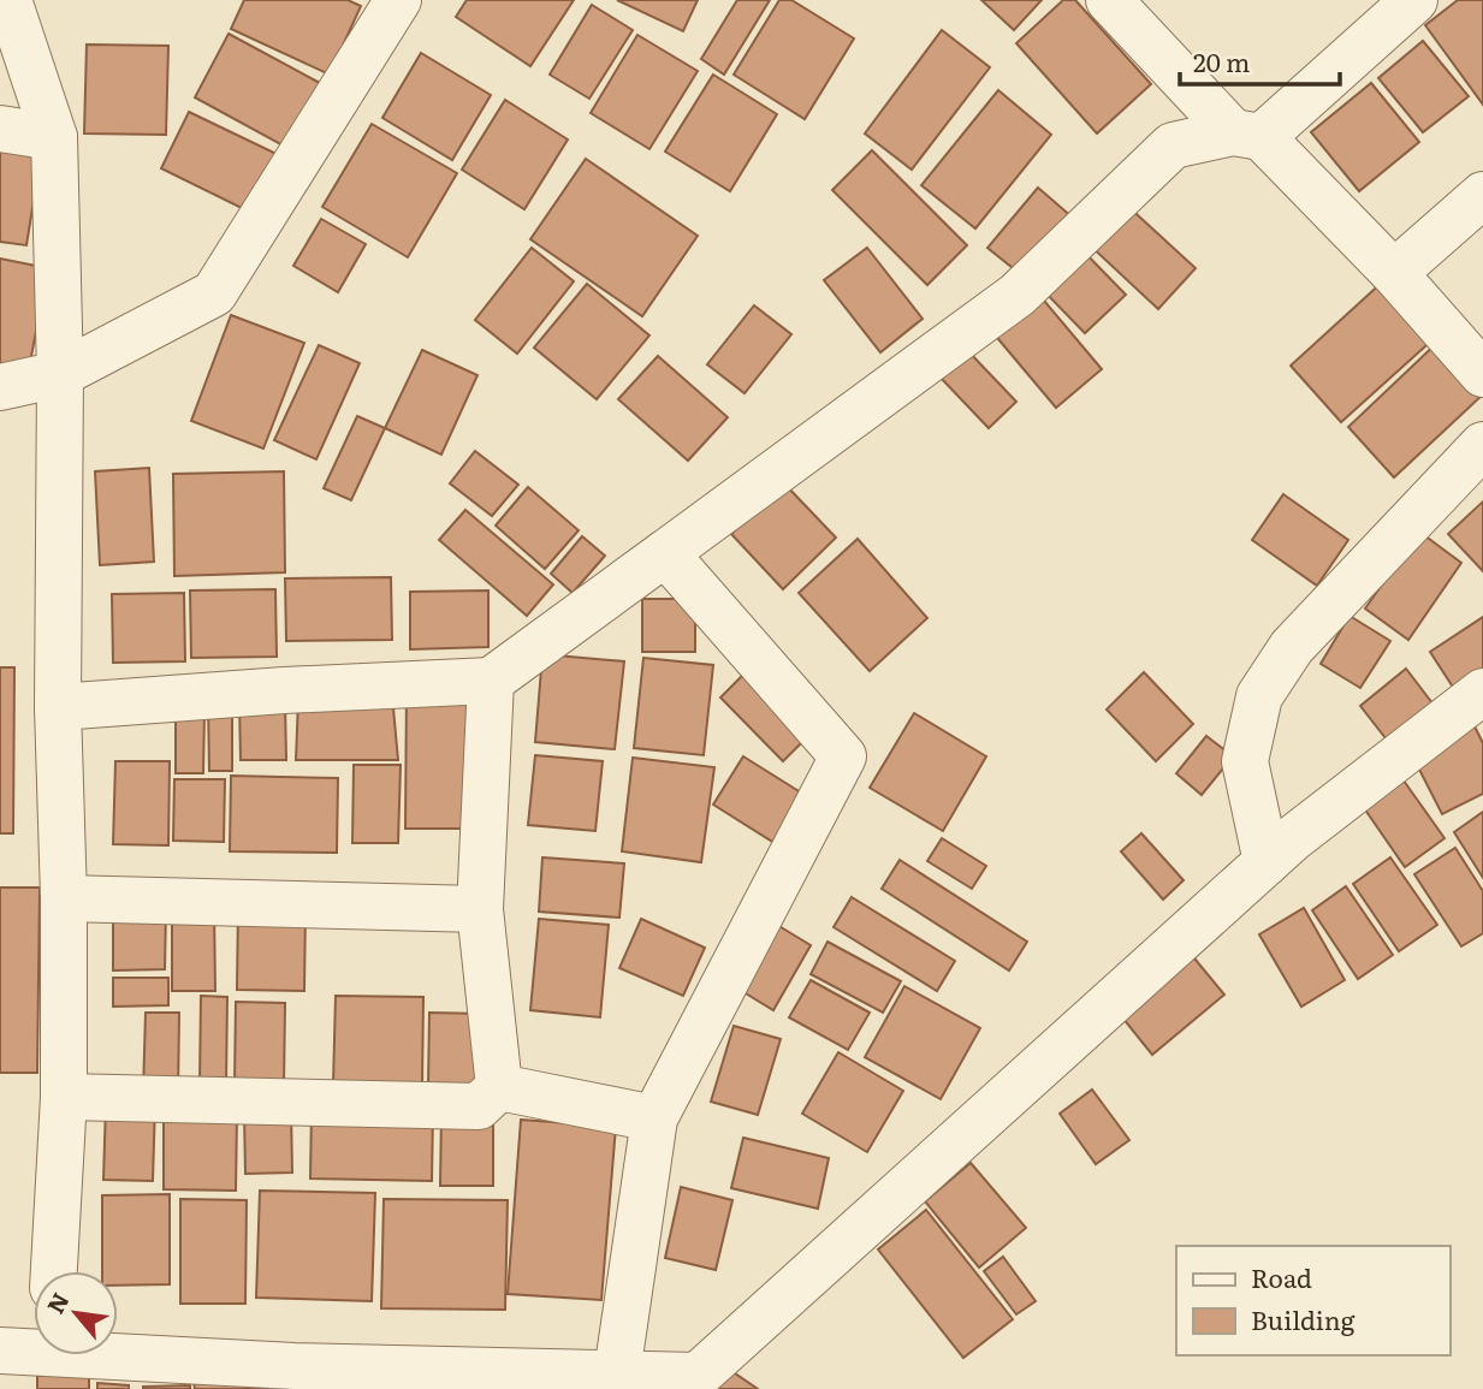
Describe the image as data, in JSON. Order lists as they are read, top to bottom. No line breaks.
{"legend":["Road","Building"],"scale_bar":"20 m","north":"top left"}
